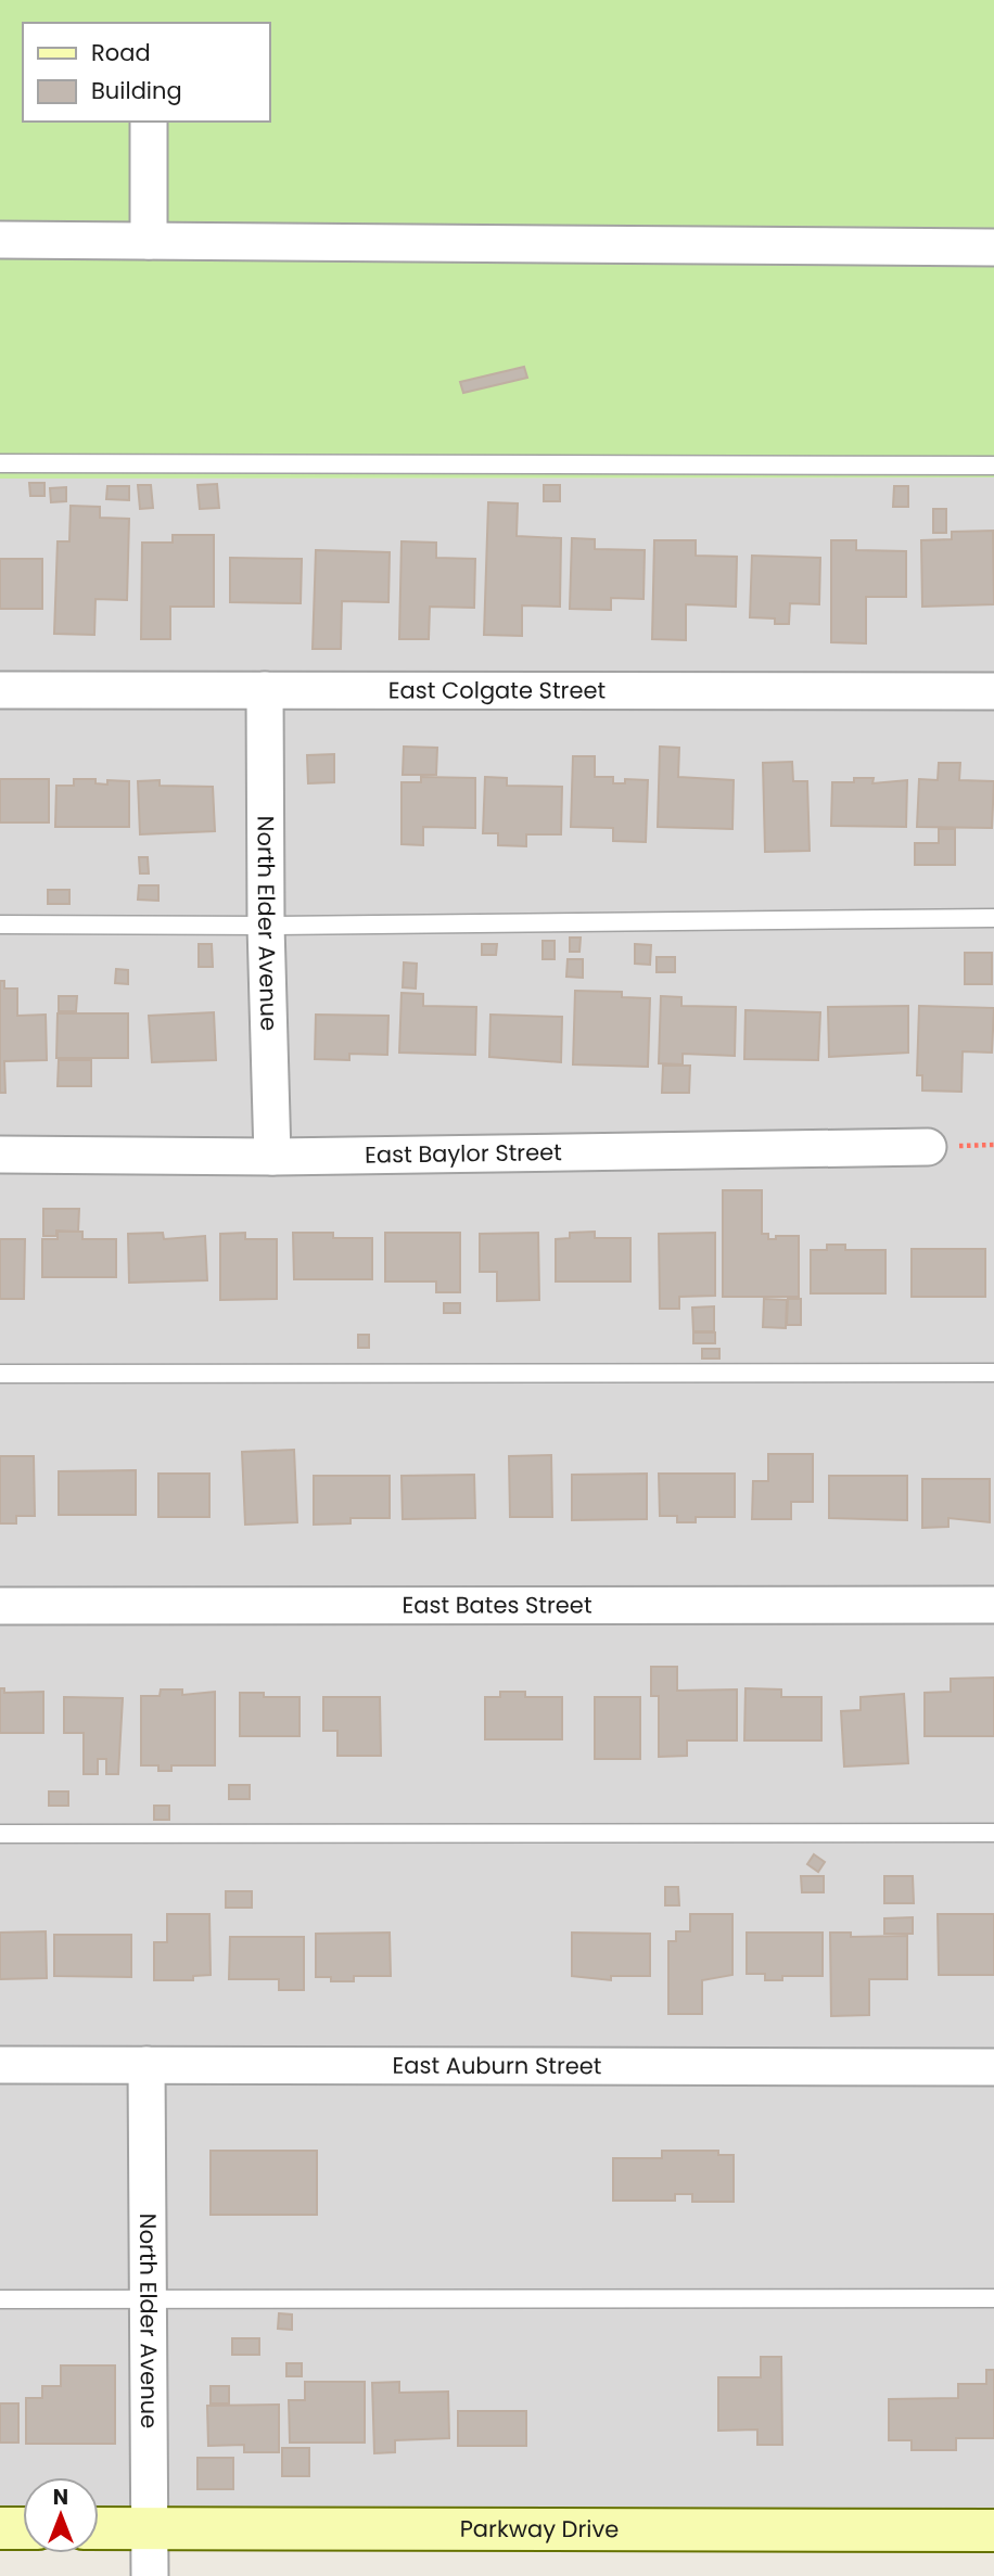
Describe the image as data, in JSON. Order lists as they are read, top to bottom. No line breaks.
{"streets":{"street":["East Colgate Street","North Elder Avenue","East Baylor Street","East Bates Street","East Auburn Street","Parkway Drive"]},"crossings":[["East Colgate Street","North Elder Avenue"],["North Elder Avenue","East Baylor Street"],["North Elder Avenue","East Auburn Street"],["North Elder Avenue","Parkway Drive"]],"legend":["Road","Building"],"north":"top"}
